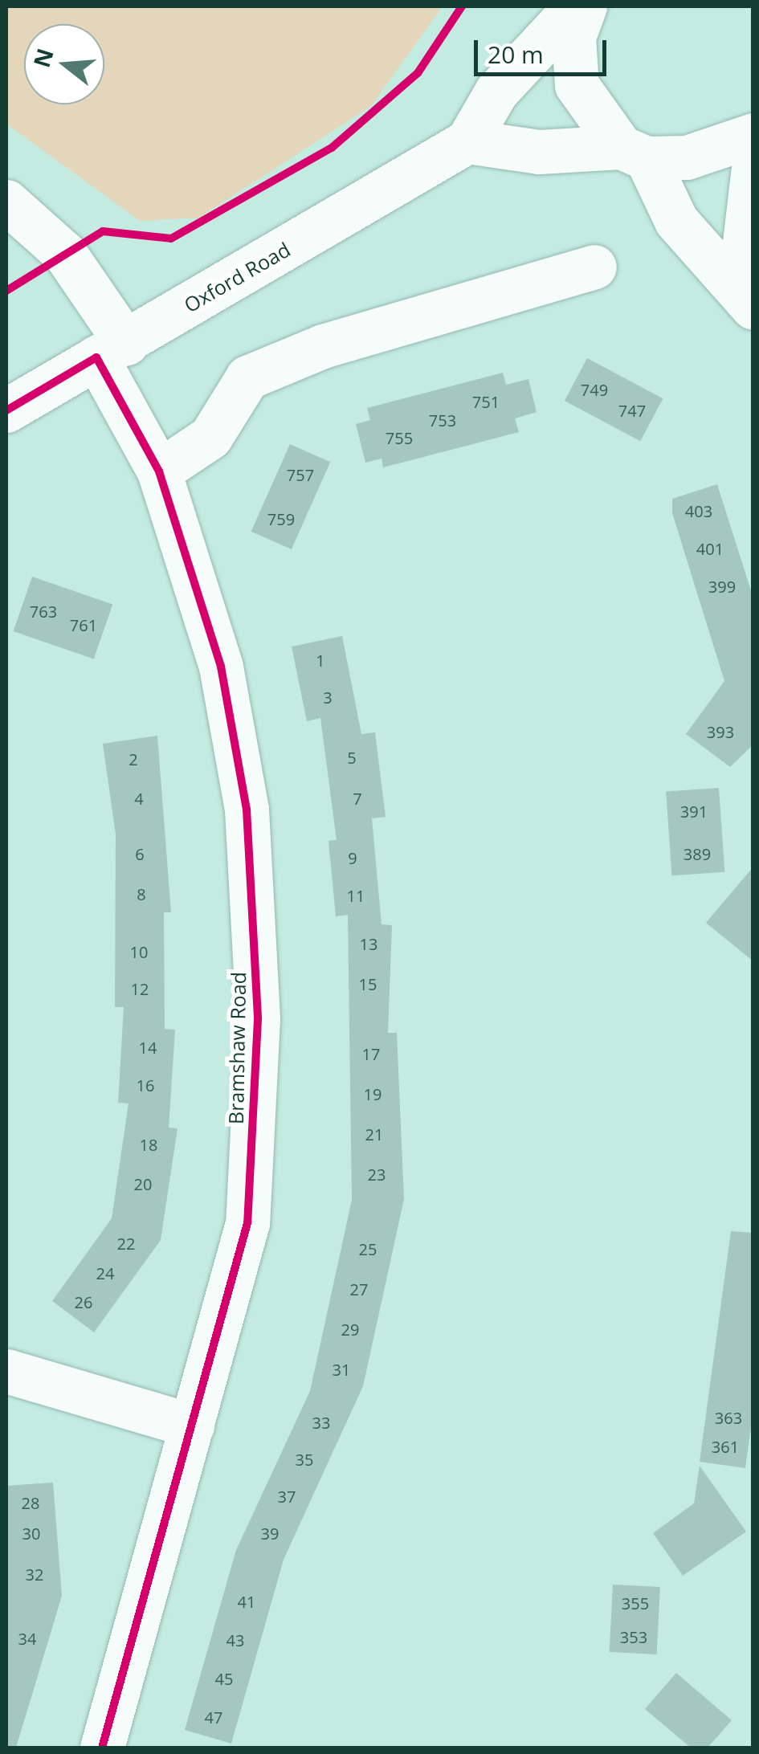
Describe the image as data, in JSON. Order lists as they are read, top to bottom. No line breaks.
{"streets":{"street":["Oxford Road","Bramshaw Road"]},"crossings":[["Oxford Road","Bramshaw Road"]],"house_numbers":["749","751","747","753","755","757","403","759","401","399","763","761","1","3","393","5","2","4","7","391","6","389","9","8","11","13","10","15","12","14","17","16","19","21","18","23","20","22","25","24","27","26","29","31","363","33","361","35","37","28","30","39","32","41","355","353","34","43","45","47"],"scale_bar":"20 m","north":"left"}
